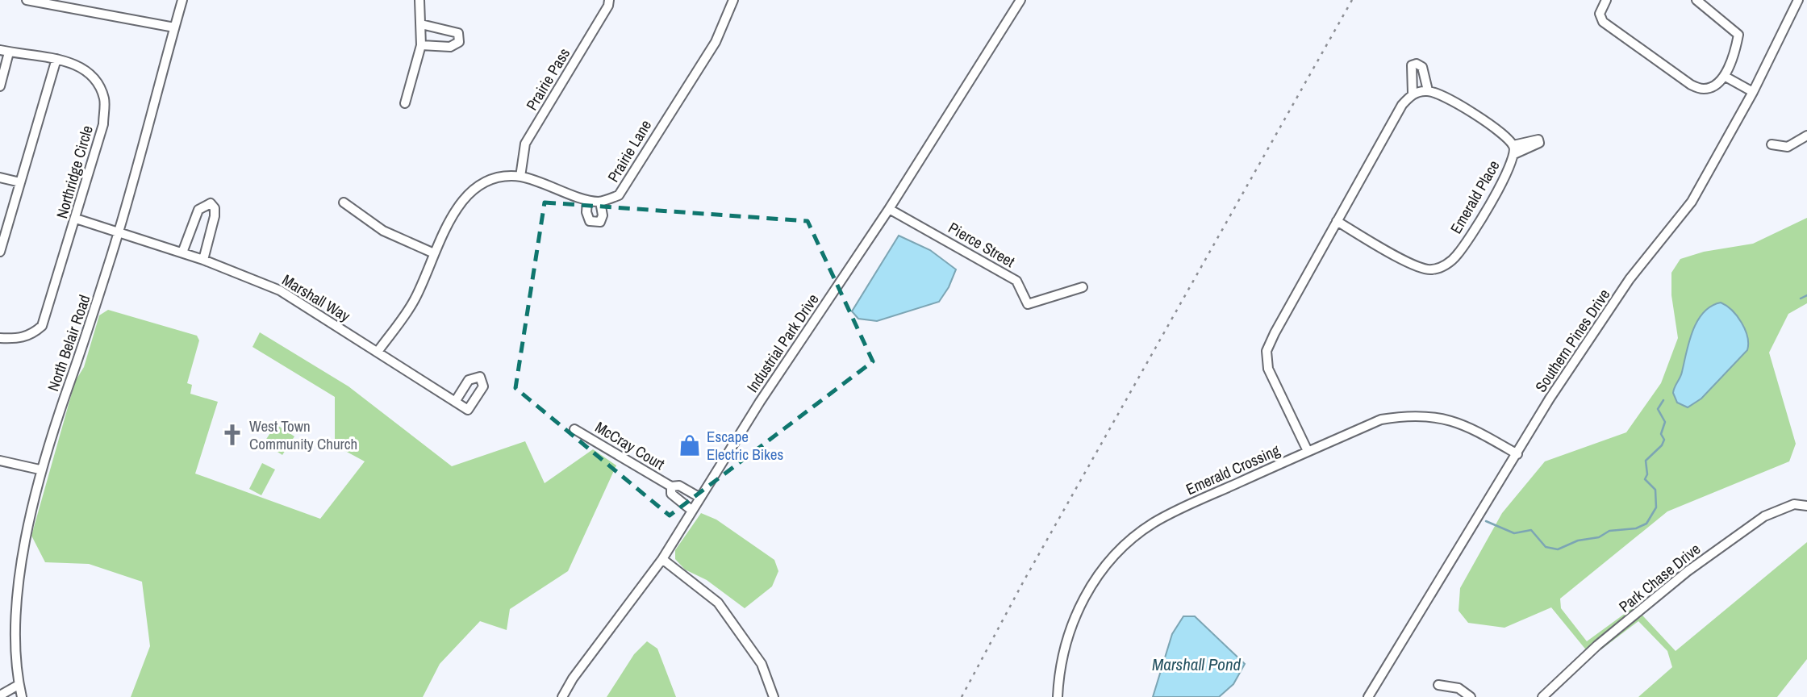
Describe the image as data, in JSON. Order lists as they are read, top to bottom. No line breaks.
{"streets":{"street":["Prairie Pass","Prairie Lane","Northridge Circle","Emerald Place","Pierce Street","Marshall Way","Southern Pines Drive","North Belair Road","Industrial Park Drive","McCray Court","Emerald Crossing","Park Chase Drive"]},"crossings":[["Northridge Circle","Marshall Way"],["Pierce Street","Industrial Park Drive"],["Marshall Way","North Belair Road"],["Southern Pines Drive","Emerald Crossing"],["Industrial Park Drive","McCray Court"]],"water":["Marshall Pond"],"places":{"church":["West Town Community Church"],"shop":["Escape Electric Bikes"]}}
